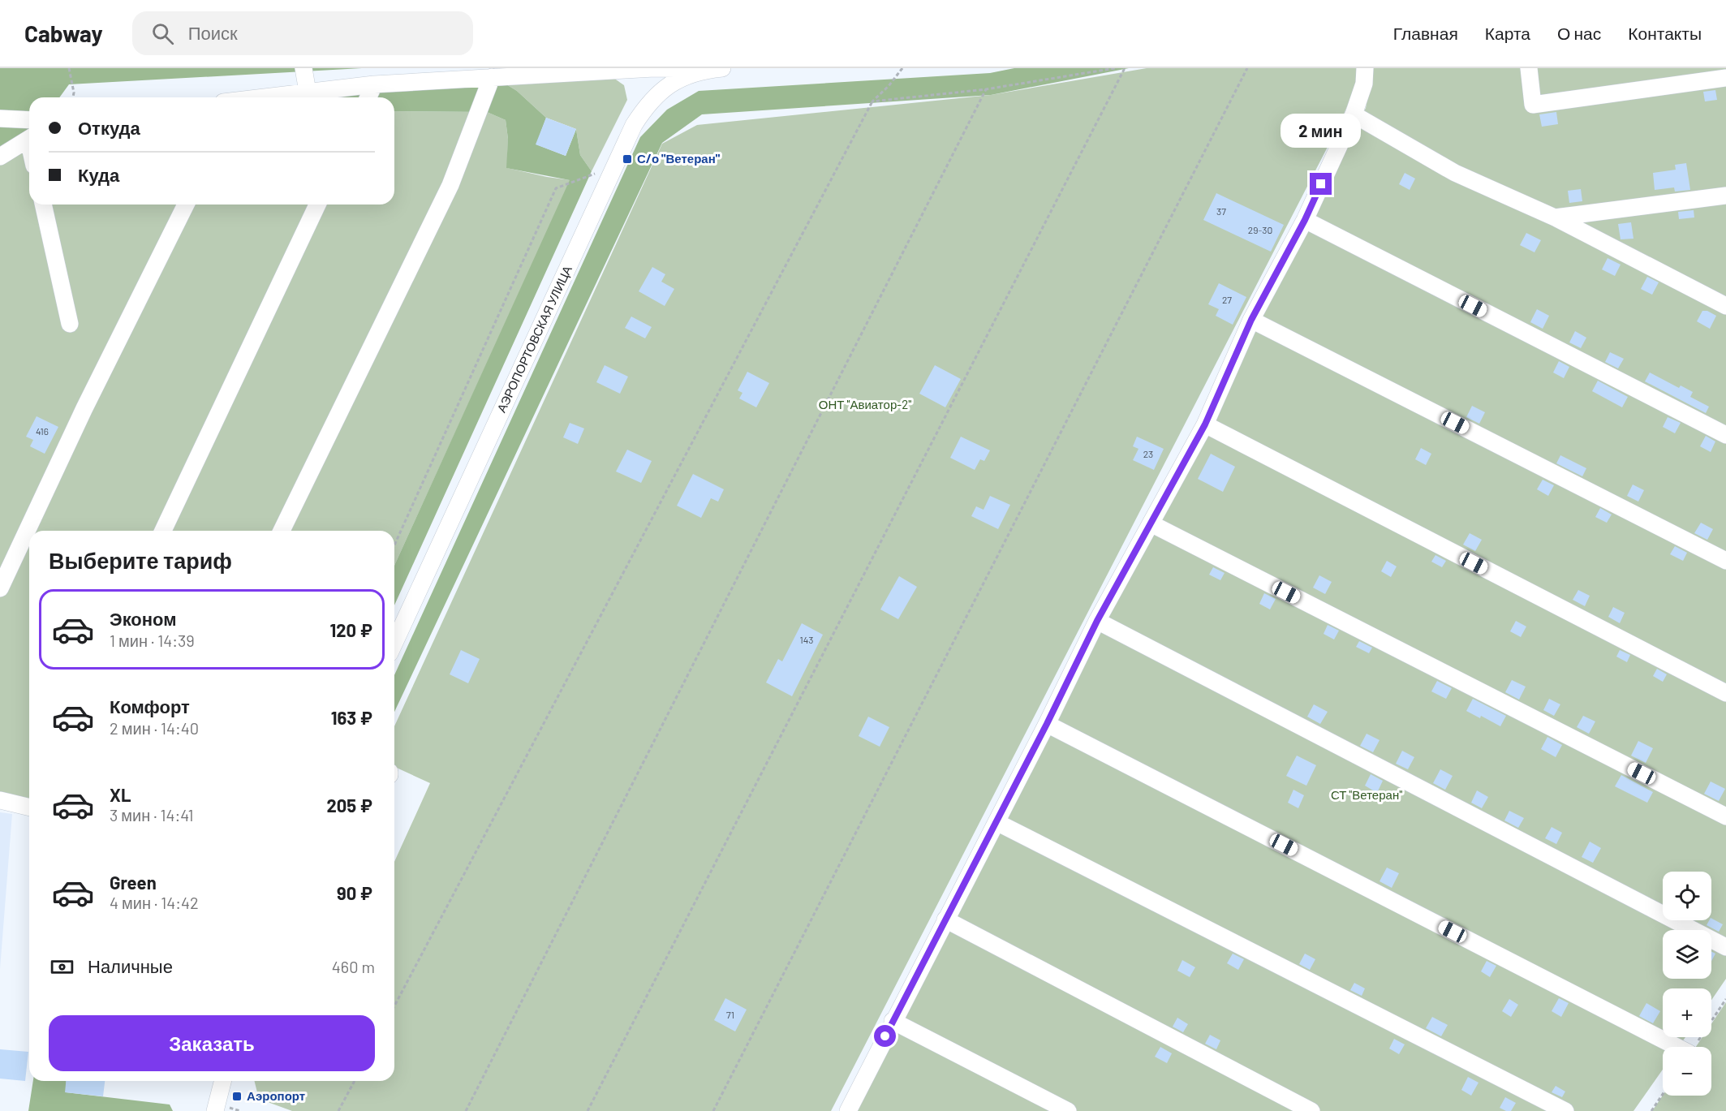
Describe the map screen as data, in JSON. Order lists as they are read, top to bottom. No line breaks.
{"streets":{"street":["АЭРОПОРТОВСКАЯ УЛИЦА"]},"parks":["ОНТ \"Авиатор-2\"","СТ \"Ветеран\""],"places":{"transit":["С/о \"Ветеран\"","Аэропорт"]},"house_numbers":["37","29-30","27","416","23","143","71"],"page":{"header":"Cabway","search":"Поиск","nav":["Главная","Карта","О нас","Контакты"],"banner":["Откуда","Куда"],"bubble":"2 мин","heading":"Выберите тариф","list":[{"name":"Эконом","note":"1 мин · 14:39","value":"120 ₽"},{"name":"Комфорт","note":"2 мин · 14:40","value":"163 ₽"},{"name":"XL","note":"3 мин · 14:41","value":"205 ₽"},{"name":"Green","note":"4 мин · 14:42","value":"90 ₽"}],"map_buttons":["+","−"],"pay":["Наличные","460 m"],"buttons":"Заказать"}}
